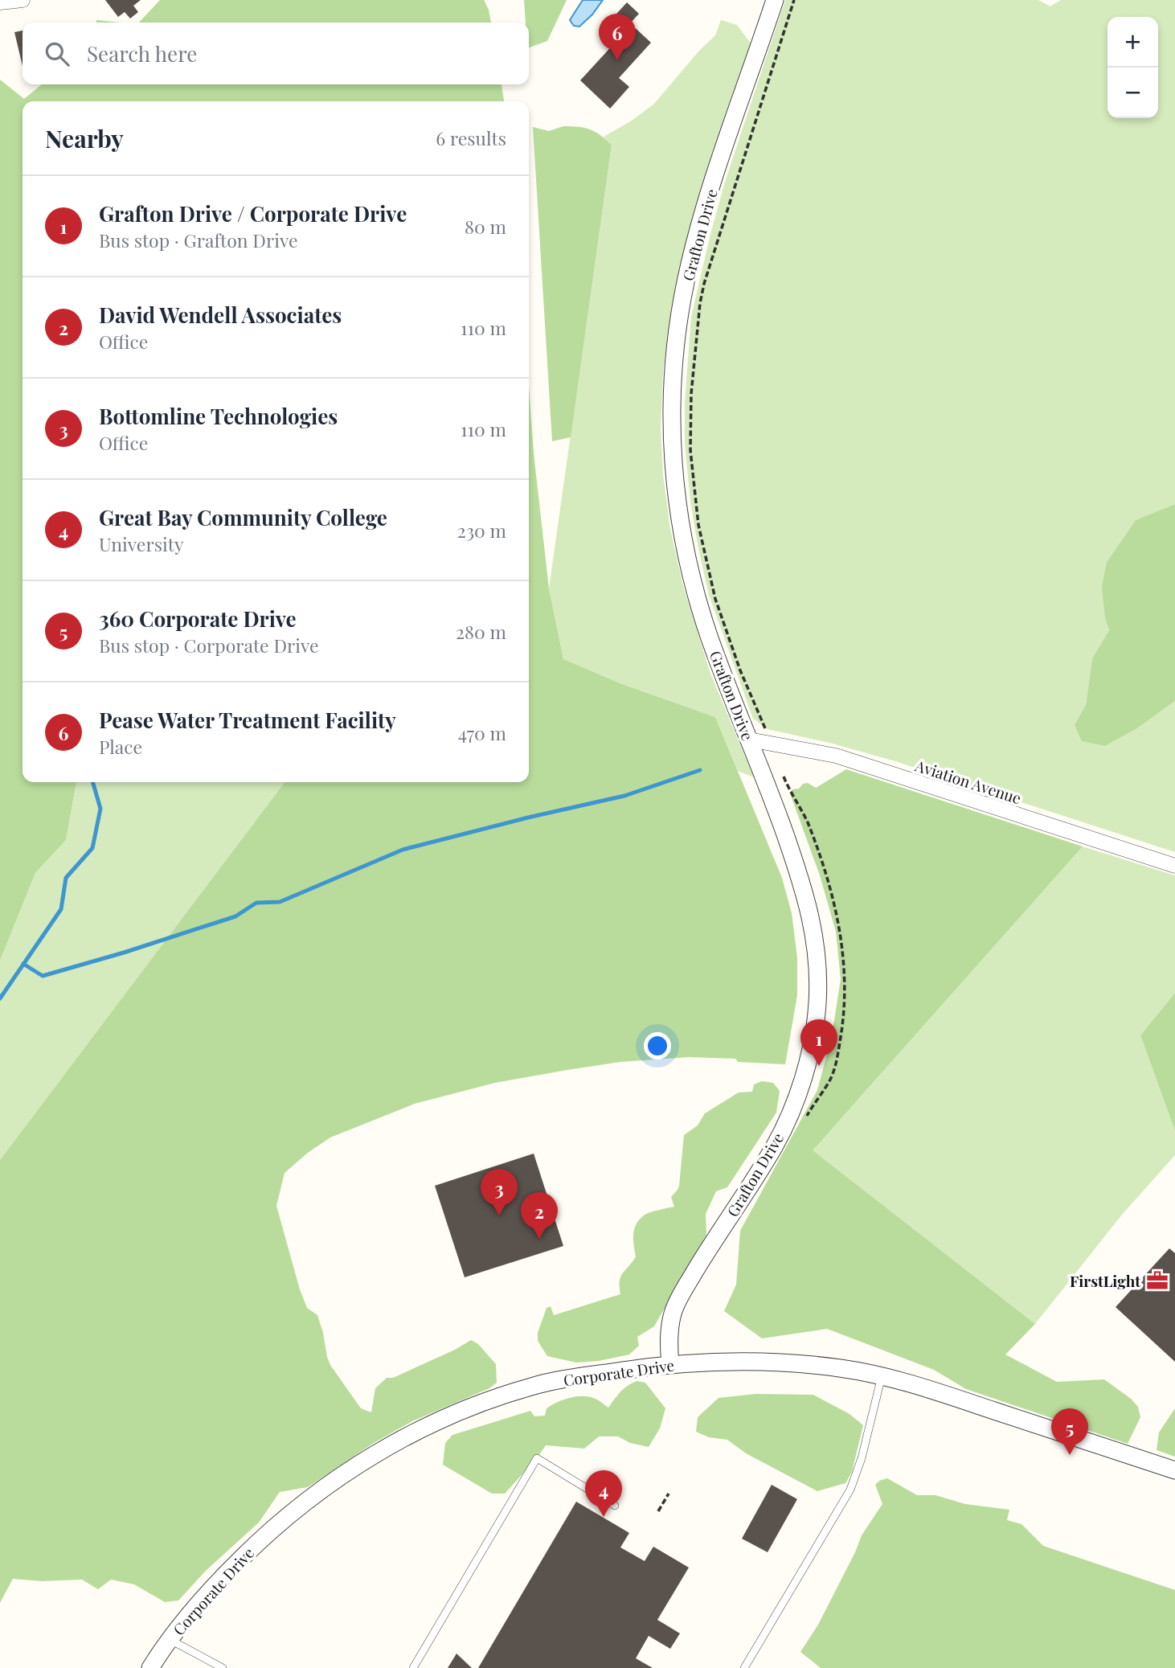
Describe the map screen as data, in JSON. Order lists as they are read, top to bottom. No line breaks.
{"streets":{"street":["Grafton Drive","Aviation Avenue","Corporate Drive"]},"crossings":[["Grafton Drive","Aviation Avenue"],["Grafton Drive","Corporate Drive"]],"places":{"office":["FirstLight"]},"page":{"pins":["6","1","3","2","5","4"],"map_buttons":["+","−"],"search":"Search here","heading":["Nearby","6 results"],"list":[{"mark":"1","name":"Grafton Drive / Corporate Drive","note":"Bus stop · Grafton Drive","value":"80 m"},{"mark":"2","name":"David Wendell Associates","note":"Office","value":"110 m"},{"mark":"3","name":"Bottomline Technologies","note":"Office","value":"110 m"},{"mark":"4","name":"Great Bay Community College","note":"University","value":"230 m"},{"mark":"5","name":"360 Corporate Drive","note":"Bus stop · Corporate Drive","value":"280 m"},{"mark":"6","name":"Pease Water Treatment Facility","note":"Place","value":"470 m"}]}}
